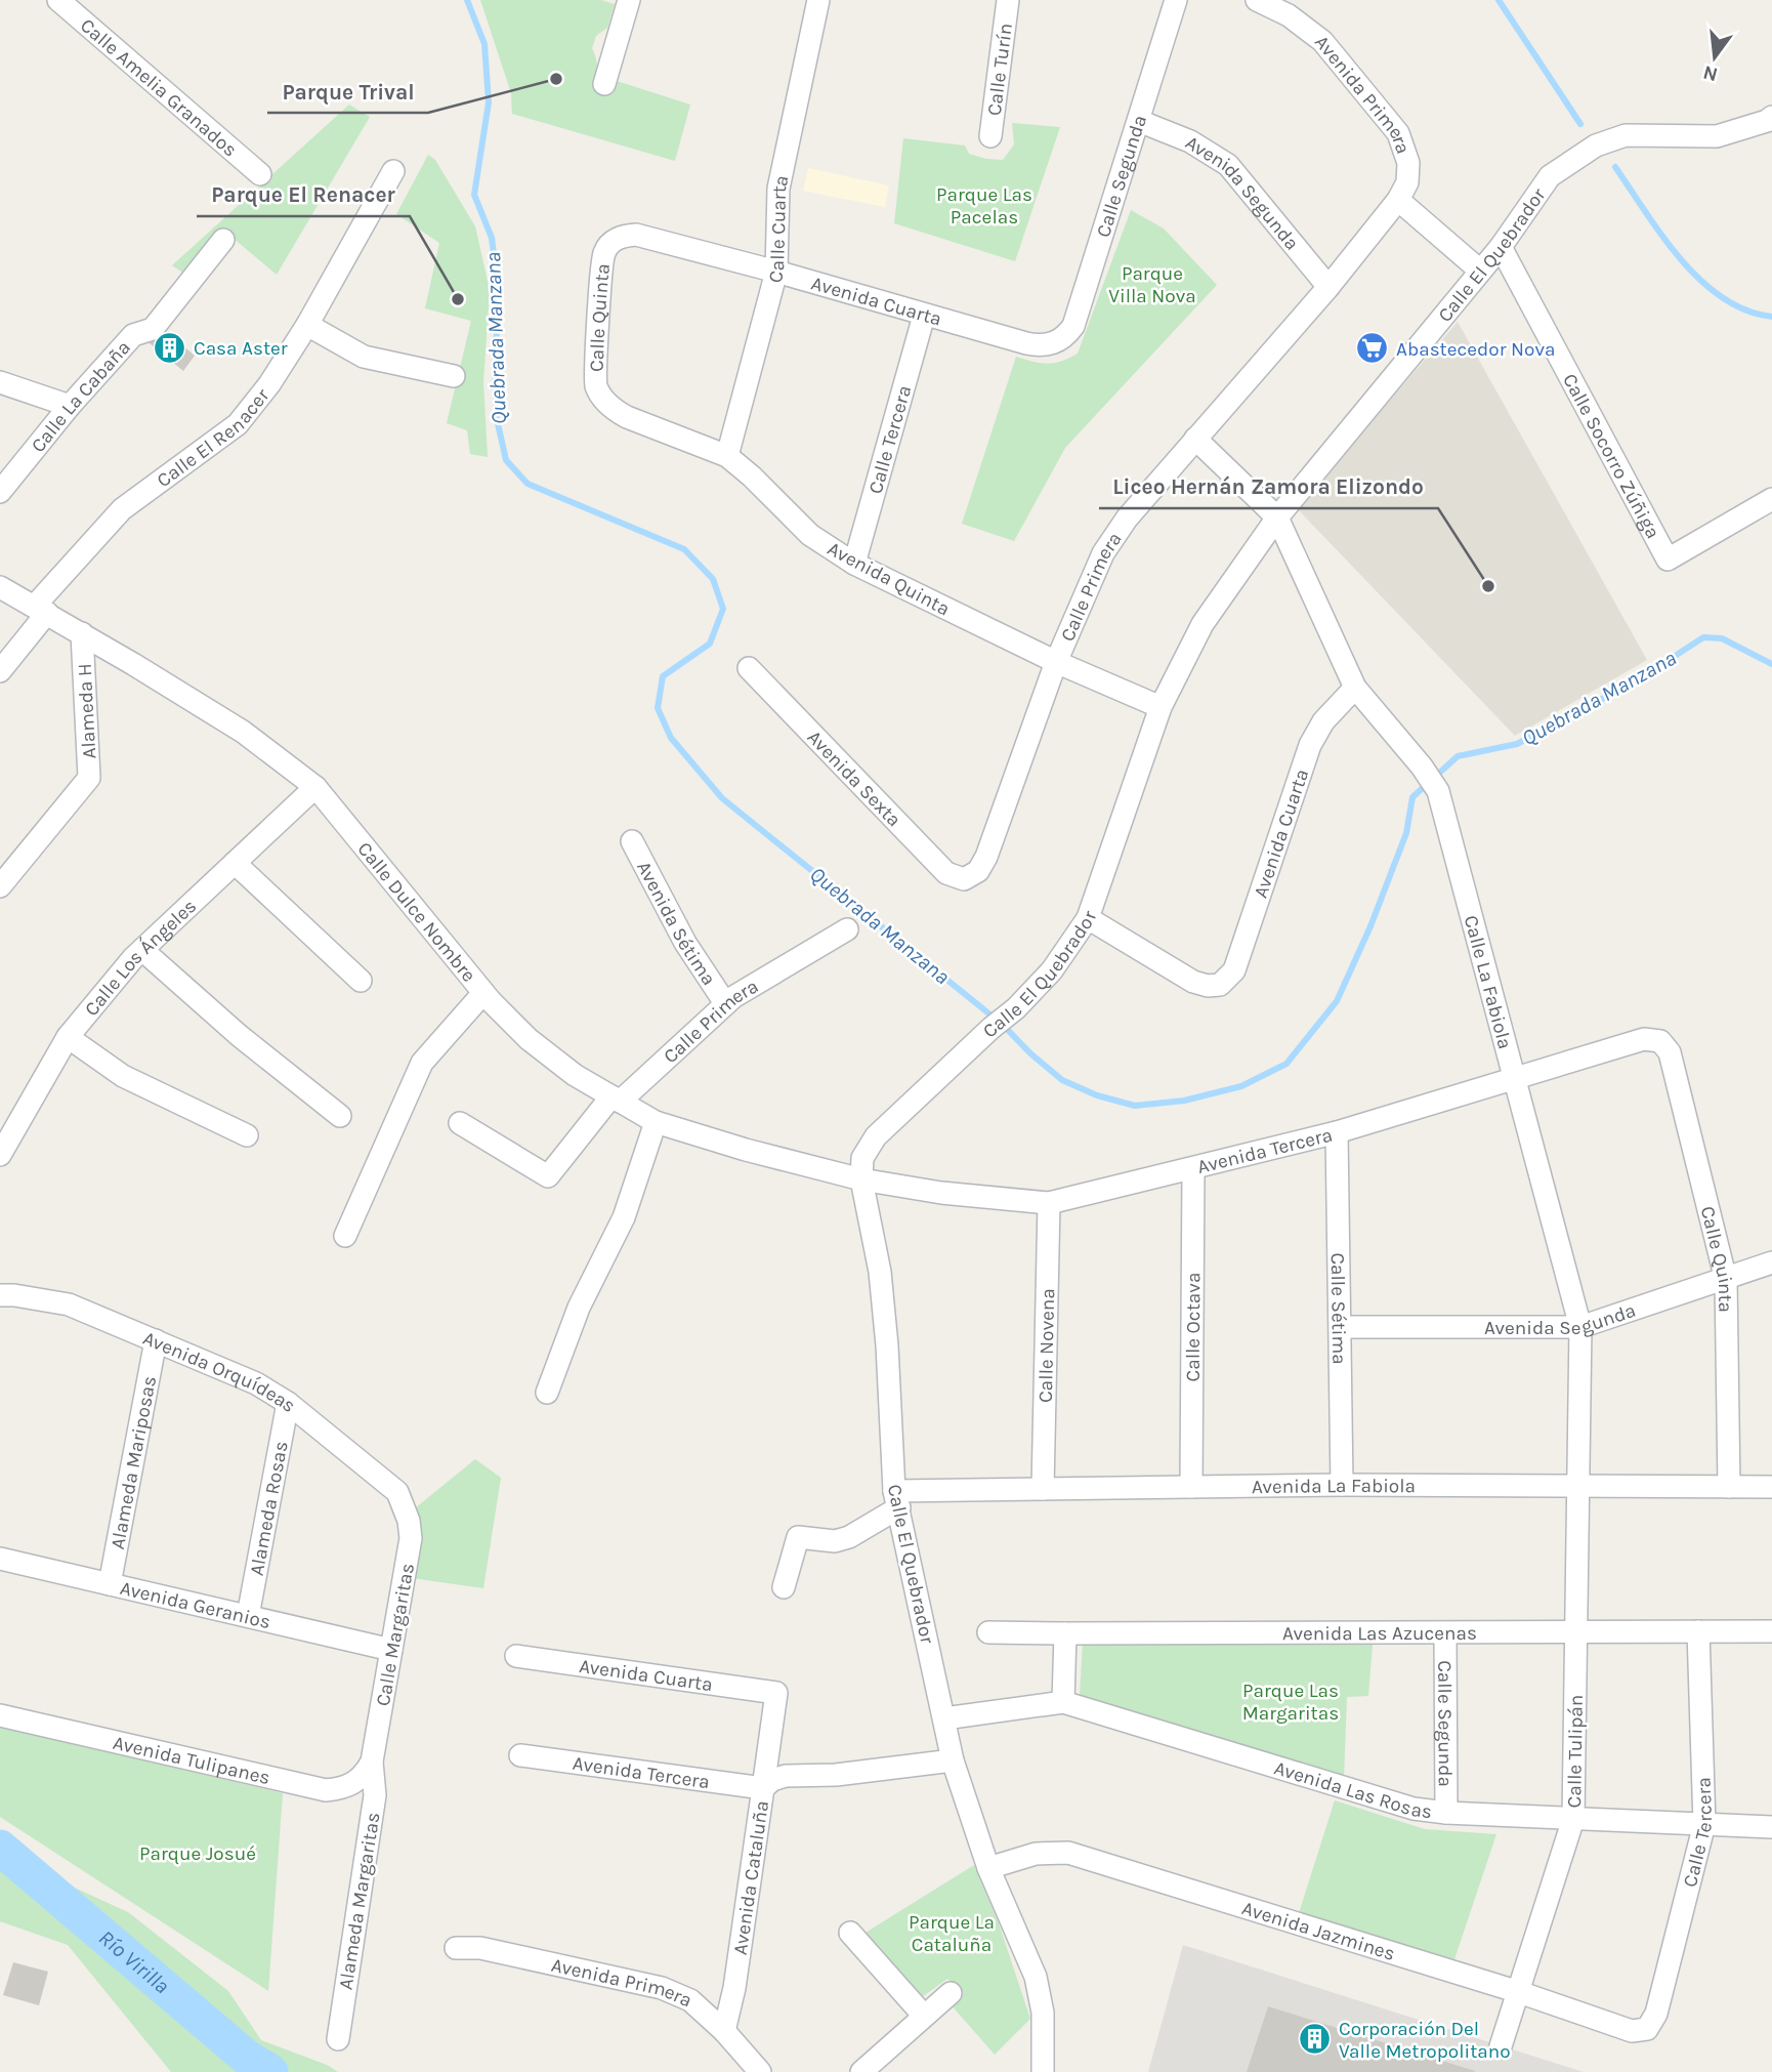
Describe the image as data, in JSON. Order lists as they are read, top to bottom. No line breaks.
{"streets":{"street":["Calle Turín","Calle Amelia Granados","Avenida Primera","Calle Segunda","Avenida Segunda","Calle Cuarta","Calle El Quebrador","Avenida Cuarta","Calle Quinta","Calle La Cabaña","Calle El Renacer","Calle Tercera","Calle Socorro Zúñiga","Avenida Quinta","Calle Primera","Alameda H","Avenida Sexta","Calle Dulce Nombre","Avenida Sétima","Calle Los Ángeles","Calle La Fabiola","Avenida Tercera","Calle Sétima","Calle Octava","Calle Novena","Avenida Orquídeas","Alameda Mariposas","Avenida La Fabiola","Alameda Rosas","Avenida Geranios","Avenida Las Azucenas","Calle Margaritas","Calle Tulipán","Avenida Tulipanes","Avenida Las Rosas","Avenida Cataluña","Alameda Margaritas","Avenida Jazmines"]},"crossings":[["Avenida Primera","Calle Primera"],["Avenida Primera","Avenida Cataluña"],["Calle Segunda","Avenida Segunda"],["Calle Segunda","Avenida Cuarta"],["Calle Segunda","Avenida Las Azucenas"],["Calle Segunda","Avenida Las Rosas"],["Avenida Segunda","Calle Quinta"],["Avenida Segunda","Calle Primera"],["Avenida Segunda","Calle La Fabiola"],["Avenida Segunda","Calle Sétima"],["Calle Cuarta","Avenida Cuarta"],["Calle Cuarta","Avenida Quinta"],["Calle El Quebrador","Avenida Cuarta"],["Calle El Quebrador","Calle Socorro Zúñiga"],["Calle El Quebrador","Avenida Quinta"],["Calle El Quebrador","Calle Dulce Nombre"],["Calle El Quebrador","Calle La Fabiola"],["Calle El Quebrador","Avenida Tercera"],["Calle El Quebrador","Avenida La Fabiola"],["Calle El Quebrador","Avenida Las Rosas"],["Calle El Quebrador","Avenida Cataluña"],["Calle El Quebrador","Avenida Jazmines"],["Avenida Cuarta","Calle Quinta"],["Avenida Cuarta","Calle Tercera"],["Avenida Cuarta","Calle La Fabiola"],["Avenida Cuarta","Avenida Tercera"],["Avenida Cuarta","Avenida Cataluña"],["Calle Quinta","Avenida Quinta"],["Calle Quinta","Avenida Tercera"],["Calle Quinta","Avenida La Fabiola"],["Calle El Renacer","Calle Dulce Nombre"],["Calle Tercera","Avenida Quinta"],["Calle Tercera","Avenida Las Azucenas"],["Calle Tercera","Avenida Las Rosas"],["Calle Tercera","Avenida Jazmines"],["Avenida Quinta","Calle Primera"],["Calle Primera","Avenida Sexta"],["Calle Primera","Calle Dulce Nombre"],["Calle Primera","Avenida Sétima"],["Alameda H","Calle Dulce Nombre"],["Calle Dulce Nombre","Calle Los Ángeles"],["Calle Dulce Nombre","Avenida Tercera"],["Calle La Fabiola","Avenida Tercera"],["Calle La Fabiola","Avenida La Fabiola"],["Calle La Fabiola","Calle Tulipán"],["Avenida Tercera","Calle Sétima"],["Avenida Tercera","Calle Octava"],["Avenida Tercera","Calle Novena"],["Avenida Tercera","Avenida Cataluña"],["Calle Sétima","Avenida La Fabiola"],["Calle Octava","Avenida La Fabiola"],["Calle Novena","Avenida La Fabiola"],["Avenida Orquídeas","Alameda Mariposas"],["Avenida Orquídeas","Alameda Rosas"],["Avenida Orquídeas","Calle Margaritas"],["Alameda Mariposas","Avenida Geranios"],["Avenida La Fabiola","Calle Tulipán"],["Alameda Rosas","Avenida Geranios"],["Avenida Geranios","Calle Margaritas"],["Avenida Las Azucenas","Calle Tulipán"],["Calle Margaritas","Avenida Tulipanes"],["Calle Margaritas","Alameda Margaritas"],["Calle Tulipán","Avenida Las Rosas"],["Calle Tulipán","Avenida Jazmines"],["Avenida Tulipanes","Alameda Margaritas"]],"water":["Quebrada Manzana","Río Virilla"],"parks":["Parque Las Pacelas","Parque Villa Nova","Parque Las Margaritas","Parque Josué","Parque La Cataluña"],"places":{"other":["Parque Trival","Parque El Renacer","Liceo Hernán Zamora Elizondo"],"building":["Casa Aster","Corporación Del Valle Metropolitano"],"supermarket":["Abastecedor Nova"]},"north":"bottom"}
